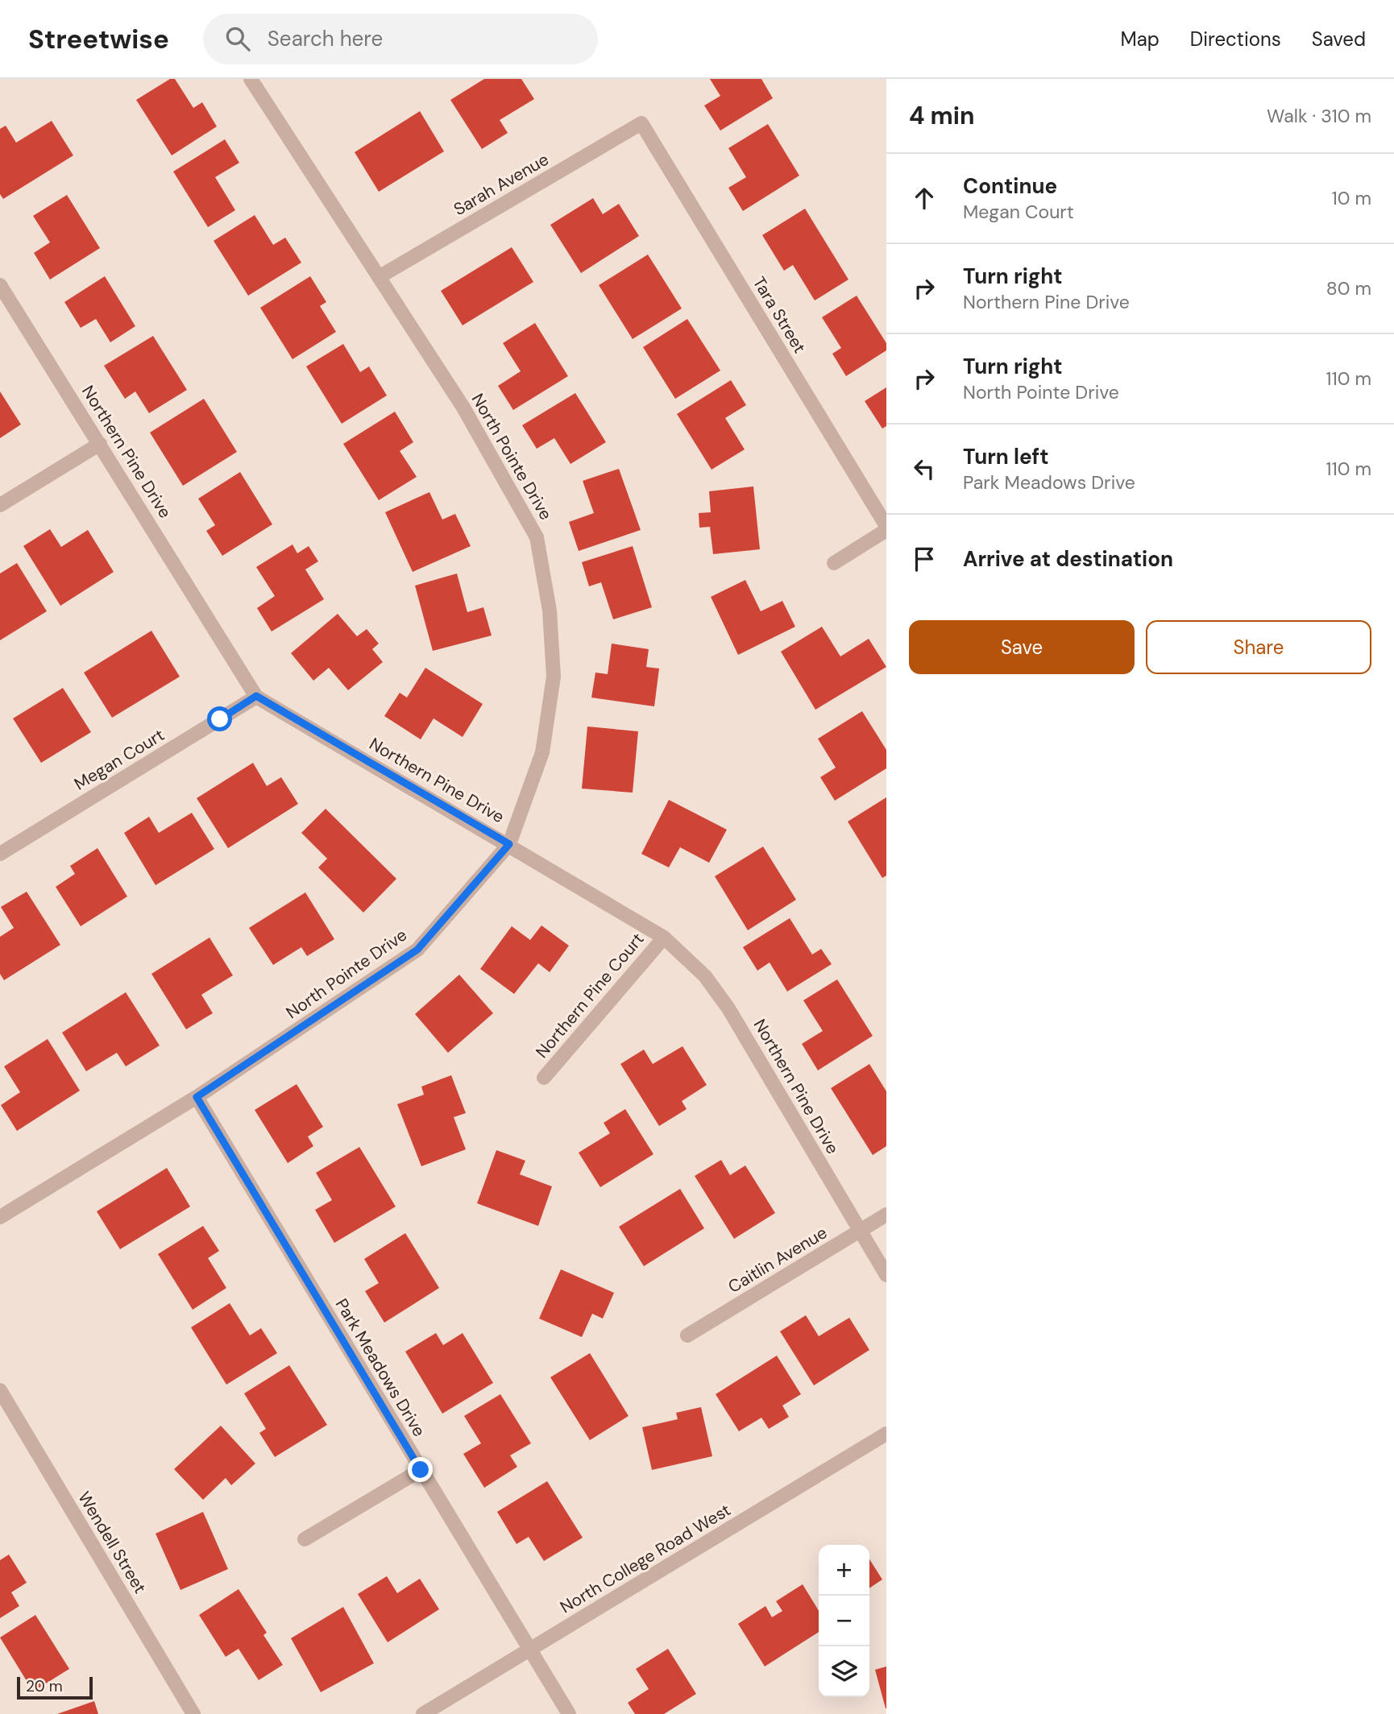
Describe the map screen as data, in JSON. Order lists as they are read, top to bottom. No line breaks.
{"streets":{"street":["Sarah Avenue","Tara Street","Northern Pine Drive","North Pointe Drive","Megan Court","Northern Pine Court","Caitlin Avenue","Park Meadows Drive","Wendell Street","North College Road West"]},"crossings":[["Sarah Avenue","Tara Street"],["Sarah Avenue","North Pointe Drive"],["Northern Pine Drive","North Pointe Drive"],["Northern Pine Drive","Megan Court"],["Northern Pine Drive","Northern Pine Court"],["Northern Pine Drive","Caitlin Avenue"],["North Pointe Drive","Park Meadows Drive"],["Park Meadows Drive","North College Road West"]],"scale_bar":"20 m","page":{"header":"Streetwise","search":"Search here","nav":["Map","Directions","Saved"],"heading":["4 min","Walk · 310 m"],"list":[["Continue","Megan Court","10 m"],["Turn right","Northern Pine Drive","80 m"],["Turn right","North Pointe Drive","110 m"],["Turn left","Park Meadows Drive","110 m"],"Arrive at destination"],"buttons":["Save","Share"],"map_buttons":["+","−"],"scale":"20 m"}}
